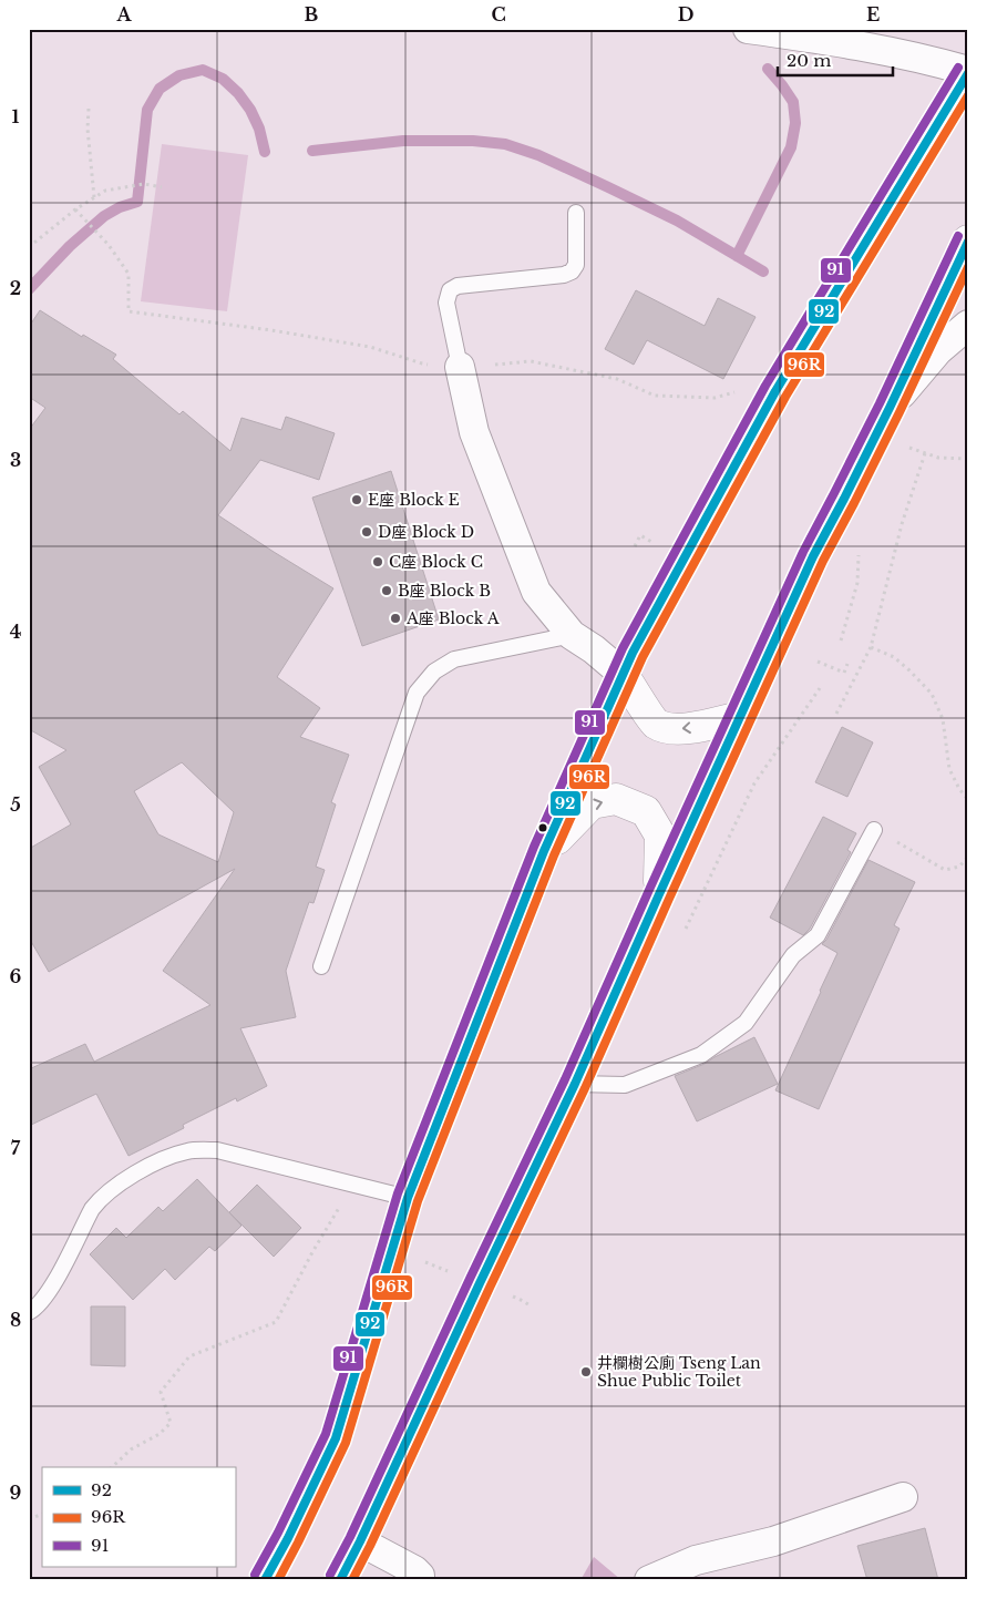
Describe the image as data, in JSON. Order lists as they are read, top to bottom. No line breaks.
{"places":["E座 Block E","D座 Block D","C座 Block C","B座 Block B","A座 Block A","井欄樹公廁 Tseng Lan Shue Public Toilet"],"lines":["transit line 91","transit line 92","transit line 96R"],"legend":["92","96R","91"],"scale_bar":"20 m","grid":{"columns":["A","B","C","D","E"],"rows":["1","2","3","4","5","6","7","8","9"]}}
